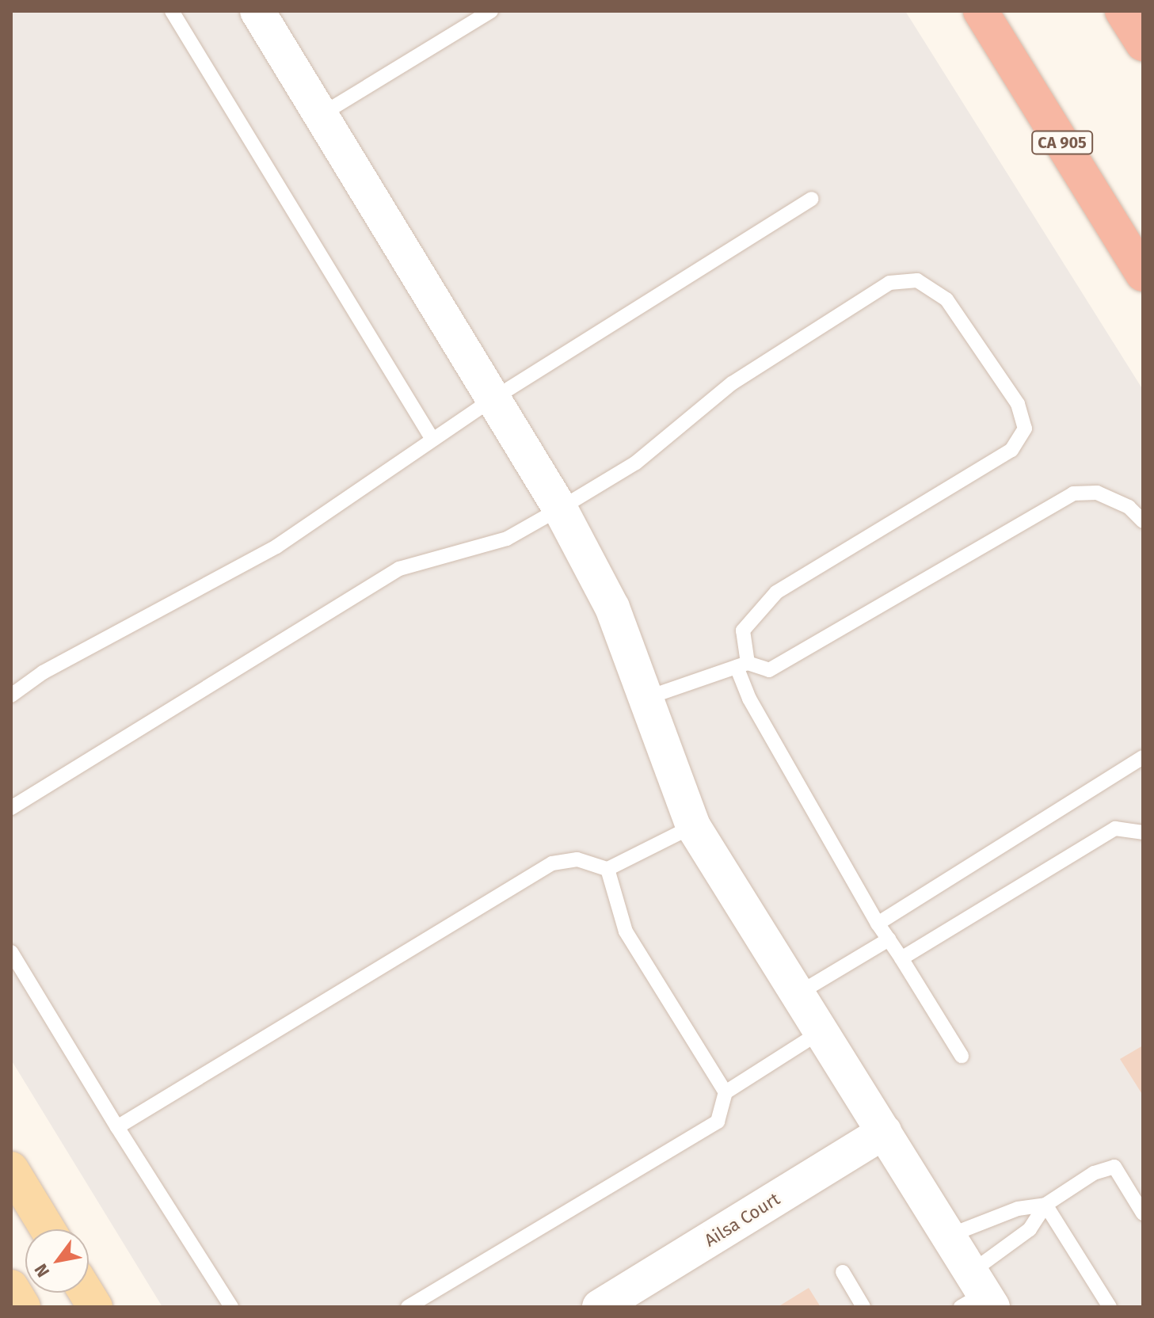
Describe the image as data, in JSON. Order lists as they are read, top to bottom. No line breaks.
{"streets":{"highway":["CA 905"],"street":["Ailsa Court"]},"north":"bottom left"}
